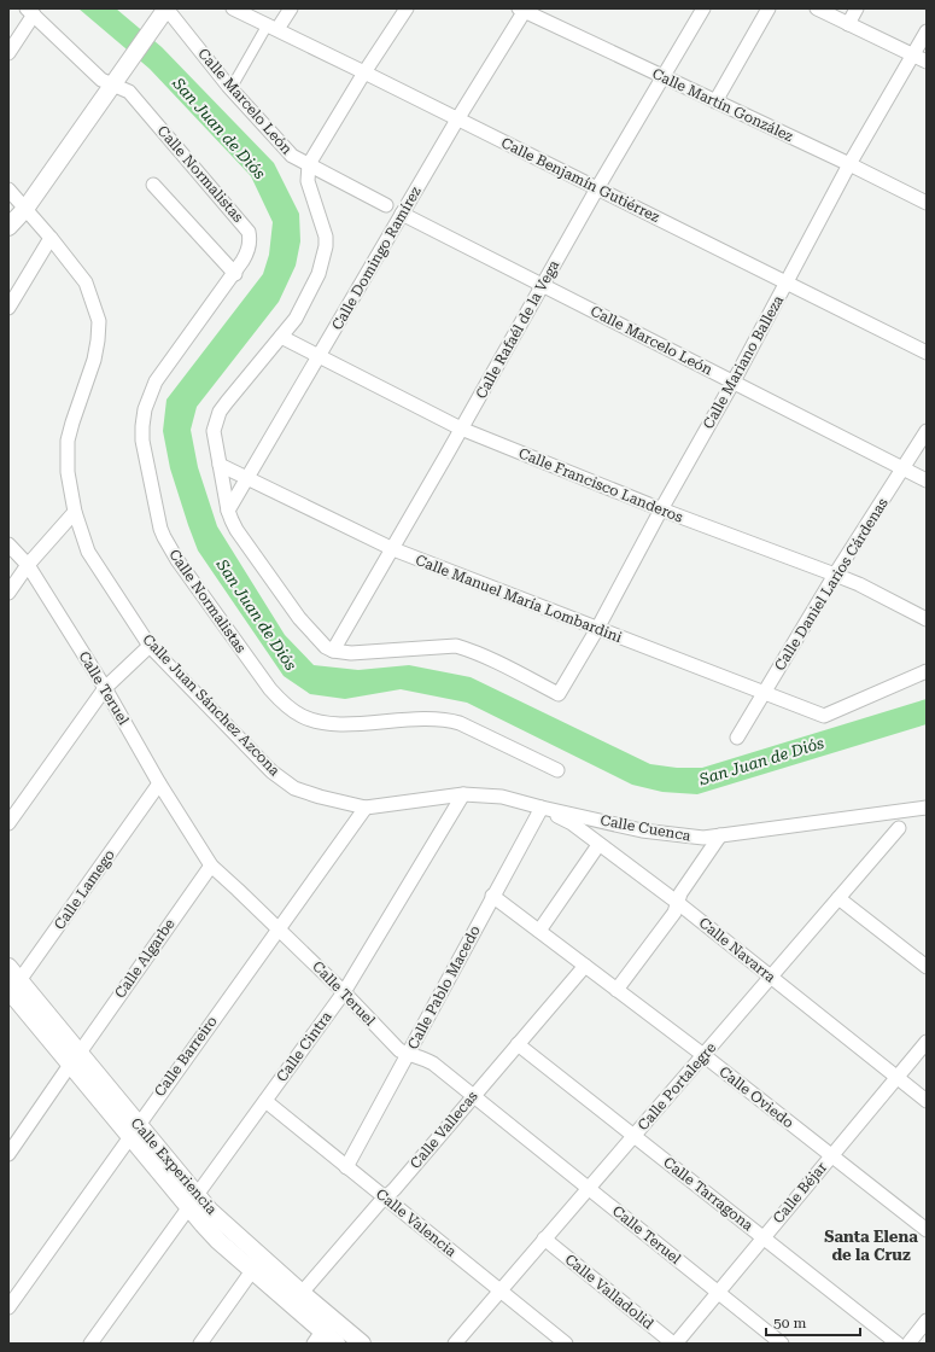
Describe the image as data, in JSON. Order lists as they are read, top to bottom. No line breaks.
{"streets":{"street":["Calle Marcelo León","Calle Martín González","Calle Normalistas","Calle Benjamín Gutiérrez","Calle Domingo Ramírez","Calle Rafaél de la Vega","Calle Mariano Balleza","Calle Francisco Landeros","Calle Daniel Larios Cárdenas","Calle Manuel María Lombardini","Calle Teruel","Calle Juan Sánchez Azcona","Calle Cuenca","Calle Lamego","Calle Navarra","Calle Algarbe","Calle Pablo Macedo","Calle Cintra","Calle Barreiro","Calle Portalegre","Calle Oviedo","Calle Vallecas","Calle Experiencia","Calle Béjar","Calle Tarragona","Calle Valencia","Calle Valladolid"]},"crossings":[["Calle Marcelo León","Calle Domingo Ramírez"],["Calle Marcelo León","Calle Rafaél de la Vega"],["Calle Marcelo León","Calle Mariano Balleza"],["Calle Marcelo León","Calle Daniel Larios Cárdenas"],["Calle Martín González","Calle Domingo Ramírez"],["Calle Martín González","Calle Rafaél de la Vega"],["Calle Martín González","Calle Mariano Balleza"],["Calle Benjamín Gutiérrez","Calle Domingo Ramírez"],["Calle Benjamín Gutiérrez","Calle Rafaél de la Vega"],["Calle Benjamín Gutiérrez","Calle Mariano Balleza"],["Calle Domingo Ramírez","Calle Francisco Landeros"],["Calle Domingo Ramírez","Calle Manuel María Lombardini"],["Calle Rafaél de la Vega","Calle Mariano Balleza"],["Calle Rafaél de la Vega","Calle Francisco Landeros"],["Calle Rafaél de la Vega","Calle Manuel María Lombardini"],["Calle Mariano Balleza","Calle Francisco Landeros"],["Calle Mariano Balleza","Calle Manuel María Lombardini"],["Calle Francisco Landeros","Calle Daniel Larios Cárdenas"],["Calle Daniel Larios Cárdenas","Calle Manuel María Lombardini"],["Calle Teruel","Calle Lamego"],["Calle Teruel","Calle Algarbe"],["Calle Teruel","Calle Pablo Macedo"],["Calle Teruel","Calle Cintra"],["Calle Teruel","Calle Barreiro"],["Calle Teruel","Calle Portalegre"],["Calle Teruel","Calle Vallecas"],["Calle Teruel","Calle Béjar"],["Calle Juan Sánchez Azcona","Calle Cuenca"],["Calle Juan Sánchez Azcona","Calle Barreiro"],["Calle Cuenca","Calle Navarra"],["Calle Cuenca","Calle Pablo Macedo"],["Calle Cuenca","Calle Cintra"],["Calle Cuenca","Calle Barreiro"],["Calle Lamego","Calle Experiencia"],["Calle Navarra","Calle Pablo Macedo"],["Calle Navarra","Calle Portalegre"],["Calle Navarra","Calle Béjar"],["Calle Algarbe","Calle Experiencia"],["Calle Pablo Macedo","Calle Oviedo"],["Calle Pablo Macedo","Calle Valencia"],["Calle Cintra","Calle Experiencia"],["Calle Cintra","Calle Valencia"],["Calle Barreiro","Calle Experiencia"],["Calle Portalegre","Calle Oviedo"],["Calle Portalegre","Calle Tarragona"],["Calle Portalegre","Calle Valencia"],["Calle Portalegre","Calle Valladolid"],["Calle Oviedo","Calle Vallecas"],["Calle Oviedo","Calle Béjar"],["Calle Vallecas","Calle Experiencia"],["Calle Vallecas","Calle Tarragona"],["Calle Vallecas","Calle Valencia"],["Calle Béjar","Calle Tarragona"],["Calle Béjar","Calle Valladolid"]],"districts":["Santa Elena de la Cruz"],"water":["San Juan de Diós"],"scale_bar":"50 m"}
